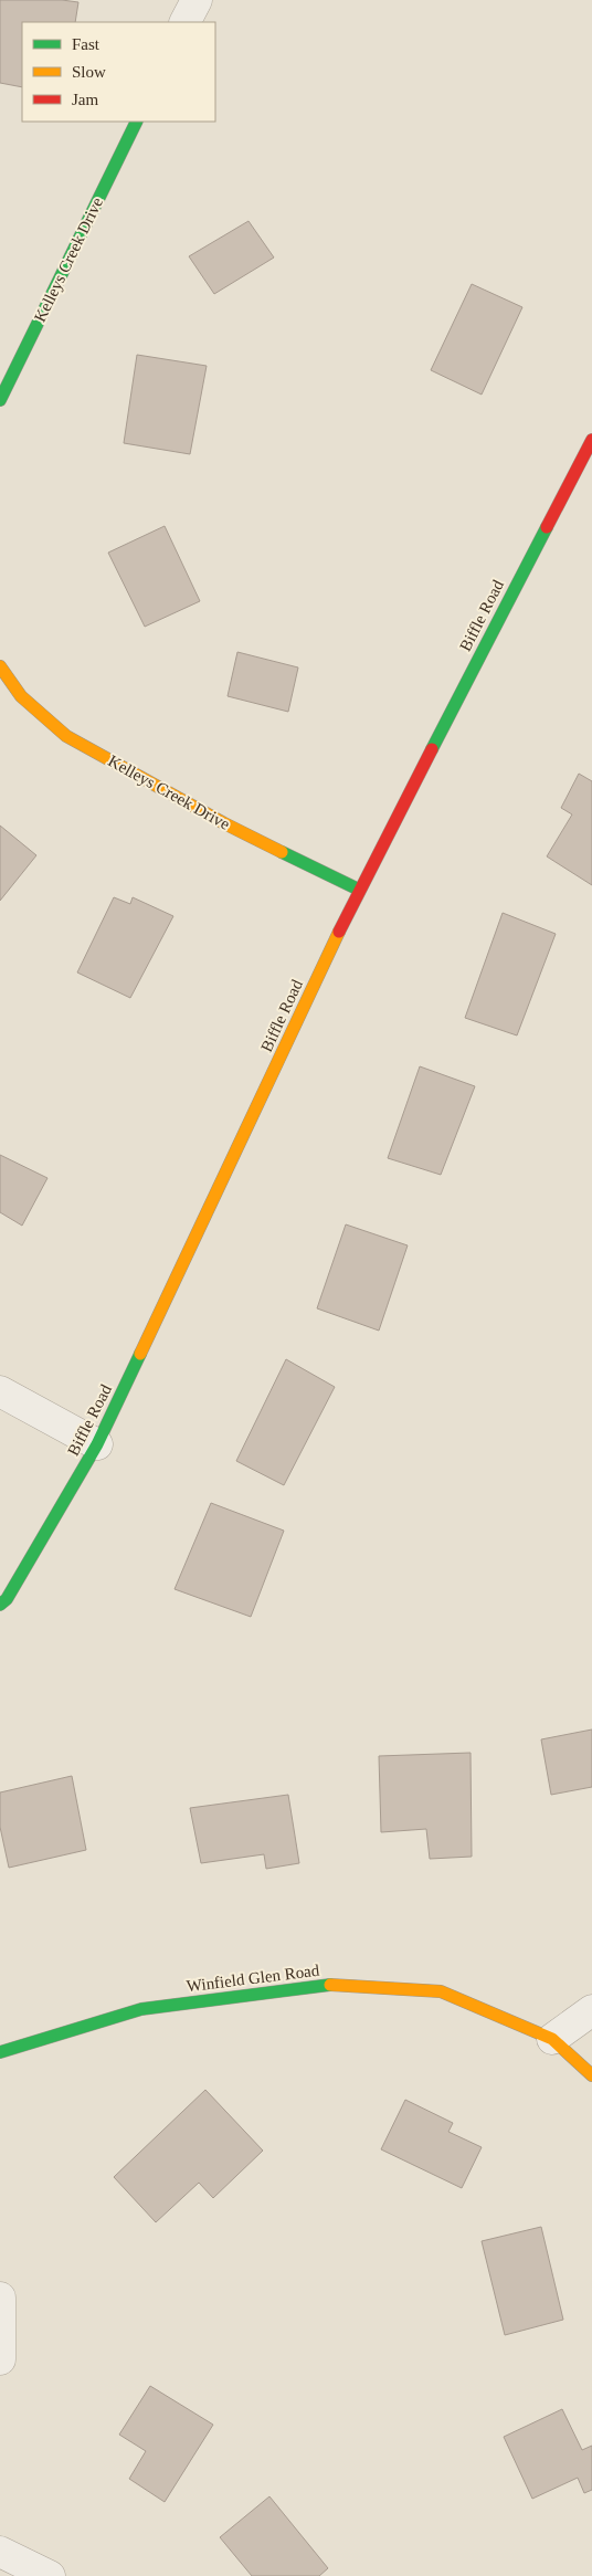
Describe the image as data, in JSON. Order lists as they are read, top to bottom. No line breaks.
{"streets":{"street":["Kelleys Creek Drive","Biffle Road","Winfield Glen Road"]},"crossings":[["Kelleys Creek Drive","Biffle Road"]],"legend":["Fast","Slow","Jam"]}
